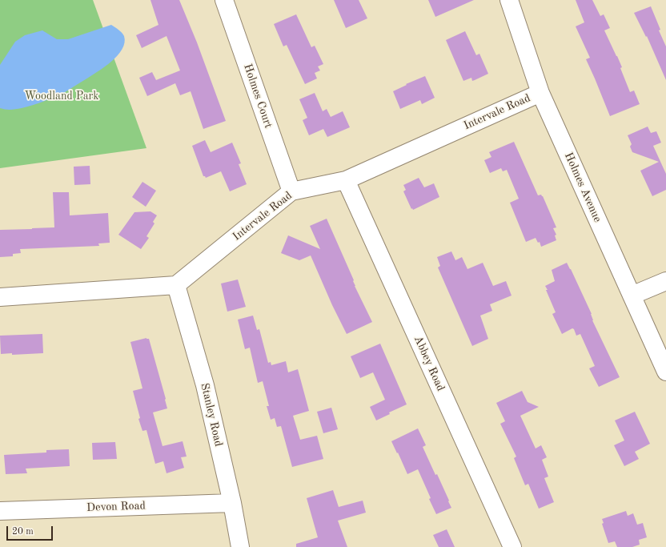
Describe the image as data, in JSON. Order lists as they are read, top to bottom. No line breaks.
{"streets":{"street":["Holmes Court","Intervale Road","Holmes Avenue","Abbey Road","Stanley Road","Devon Road"]},"crossings":[["Holmes Court","Intervale Road"],["Intervale Road","Holmes Avenue"],["Intervale Road","Abbey Road"],["Intervale Road","Stanley Road"],["Stanley Road","Devon Road"]],"parks":["Woodland Park"],"scale_bar":"20 m"}
